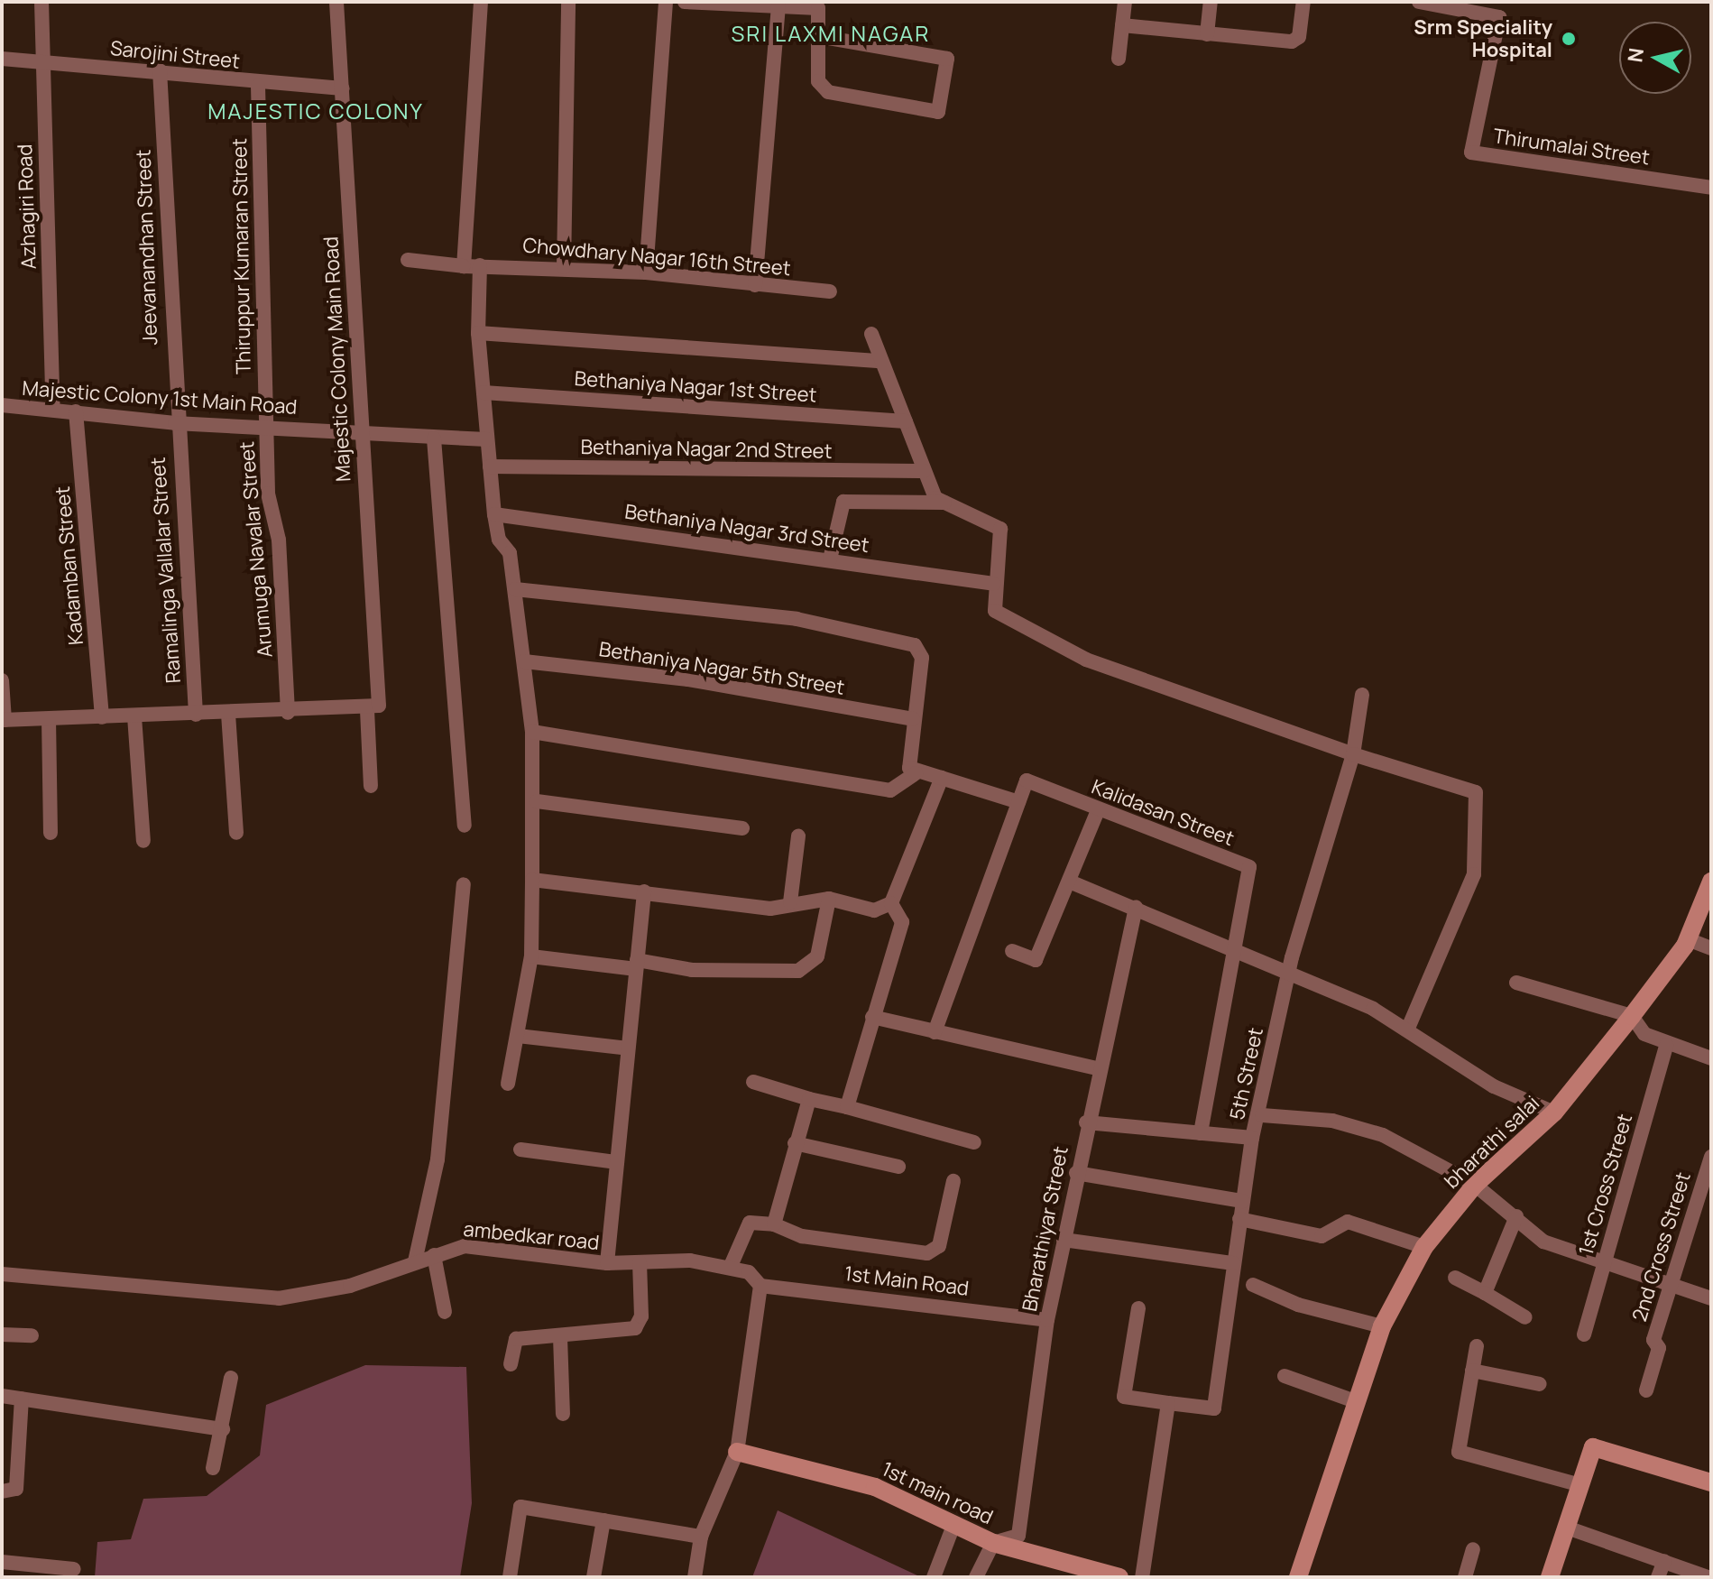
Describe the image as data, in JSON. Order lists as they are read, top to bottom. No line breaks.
{"streets":{"street":["Sarojini Street","Thirumalai Street","Azhagiri Road","Jeevanandhan Street","Thiruppur Kumaran Street","Chowdhary Nagar 16th Street","Majestic Colony Main Road","Bethaniya Nagar 1st Street","Majestic Colony 1st Main Road","Bethaniya Nagar 2nd Street","Bethaniya Nagar 3rd Street","Arumuga Navalar Street","Kadamban Street","Ramalinga Vallalar Street","Bethaniya Nagar 5th Street","Kalidasan Street","5th Street","bharathi salai","1st Cross Street","Bharathiyar Street","ambedkar road","2nd Cross Street","1st Main Road","1st main road"]},"crossings":[["Sarojini Street","Azhagiri Road"],["Sarojini Street","Jeevanandhan Street"],["Sarojini Street","Thiruppur Kumaran Street"],["Sarojini Street","Majestic Colony Main Road"],["Azhagiri Road","Majestic Colony 1st Main Road"],["Jeevanandhan Street","Majestic Colony 1st Main Road"],["Jeevanandhan Street","Ramalinga Vallalar Street"],["Thiruppur Kumaran Street","Majestic Colony 1st Main Road"],["Thiruppur Kumaran Street","Arumuga Navalar Street"],["Majestic Colony Main Road","Majestic Colony 1st Main Road"],["Majestic Colony 1st Main Road","Arumuga Navalar Street"],["Majestic Colony 1st Main Road","Kadamban Street"],["Majestic Colony 1st Main Road","Ramalinga Vallalar Street"],["Bharathiyar Street","1st Main Road"],["Bharathiyar Street","1st main road"]],"districts":["SRI LAXMI NAGAR","MAJESTIC COLONY"],"places":["Srm Speciality Hospital"],"north":"left"}
